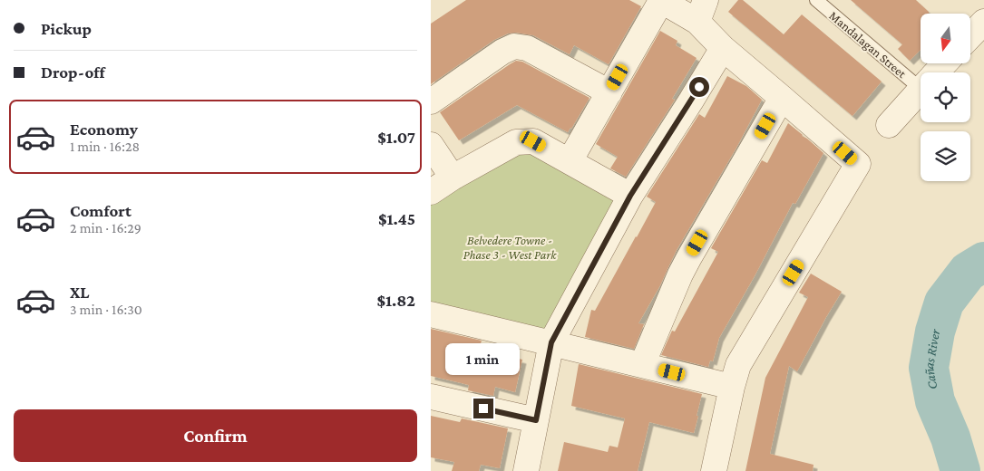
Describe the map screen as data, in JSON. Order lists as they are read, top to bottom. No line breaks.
{"streets":{"lane":["Mandalagan Street"]},"water":["Cañas River"],"parks":["Belvedere Towne - Phase 3 - West Park"],"north":"bottom","page":{"banner":["Pickup","Drop-off"],"list":[{"name":"Economy","note":"1 min · 16:28","value":"$1.07"},{"name":"Comfort","note":"2 min · 16:29","value":"$1.45"},{"name":"XL","note":"3 min · 16:30","value":"$1.82"}],"bubble":"1 min","buttons":"Confirm"}}
